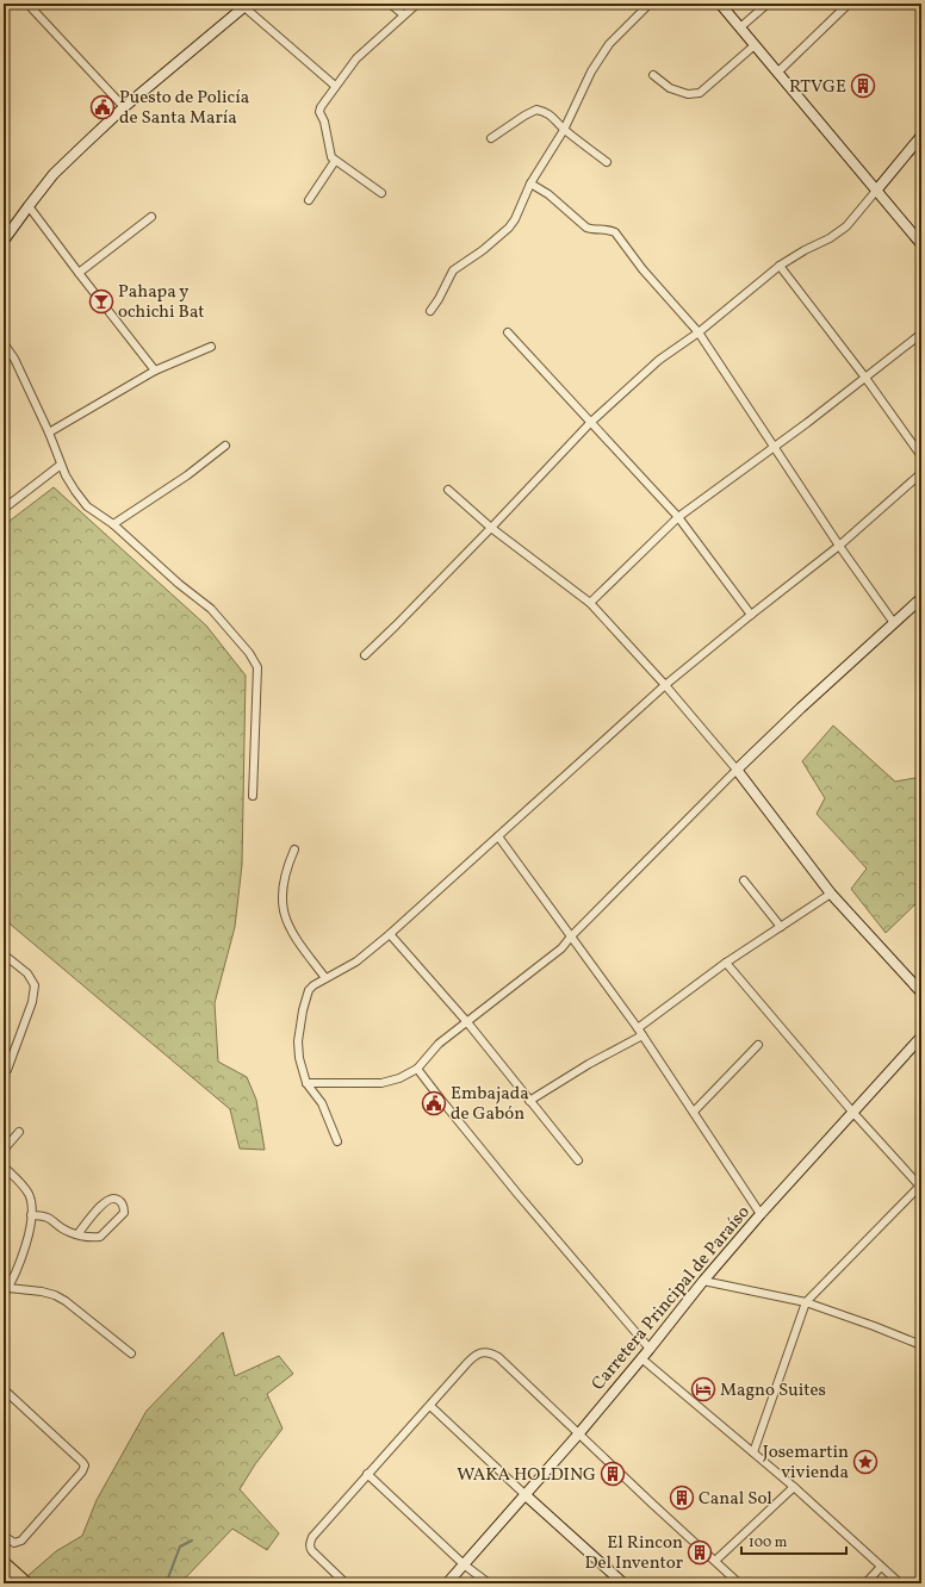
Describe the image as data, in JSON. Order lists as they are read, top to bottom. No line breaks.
{"streets":{"street":["Carretera Principal de Paraíso"]},"places":{"building":["RTVGE","WAKA HOLDING","Canal Sol","El Rincon Del Inventor"],"public building":["Puesto de Policía de Santa María","Embajada de Gabón"],"bar":["Pahapa y ochichi Bat"],"hotel":["Magno Suites"],"place":["Josemartin vivienda"]},"scale_bar":"100 m"}
